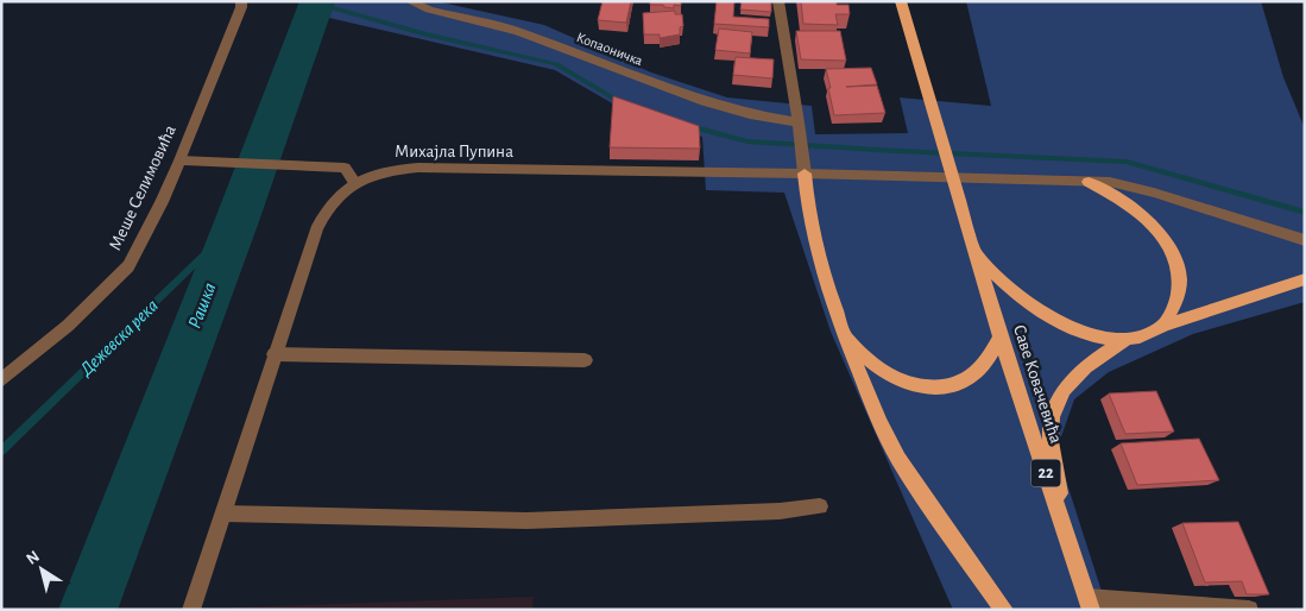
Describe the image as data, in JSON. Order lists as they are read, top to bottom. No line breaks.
{"streets":{"main road":["Саве Ковачевића","22"],"street":["Копаоничка","Михајла Пупина","Меше Селимовића"]},"water":["Рашка","Дежевска река"],"north":"top left"}
